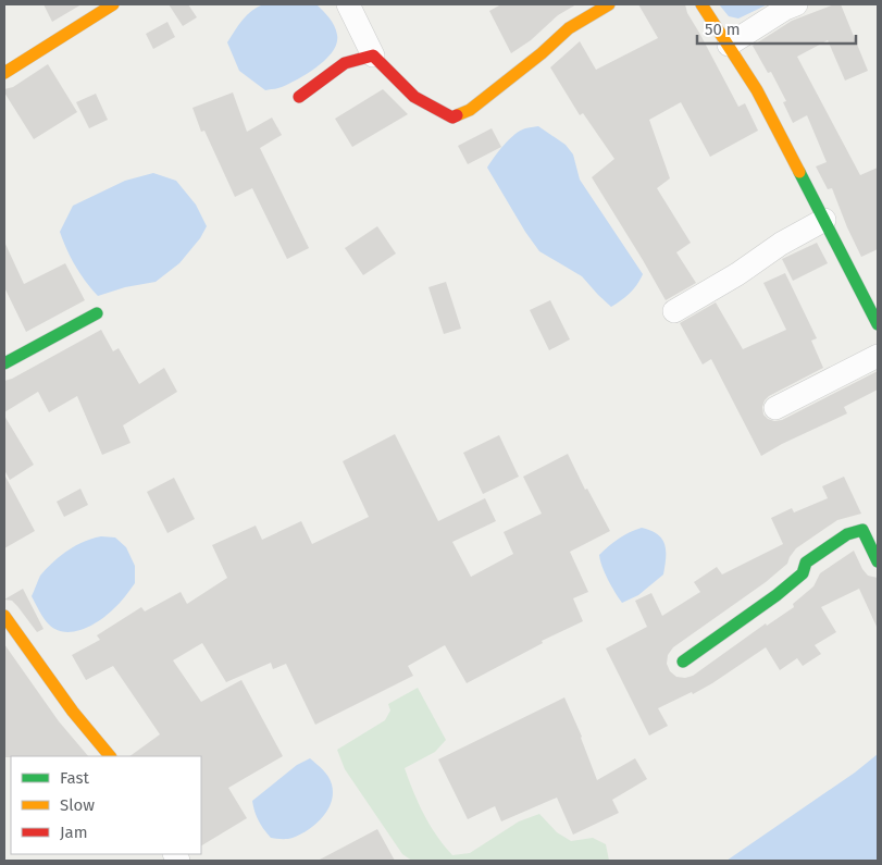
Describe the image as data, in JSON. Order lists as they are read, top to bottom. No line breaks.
{"legend":["Fast","Slow","Jam"],"scale_bar":"50 m"}
